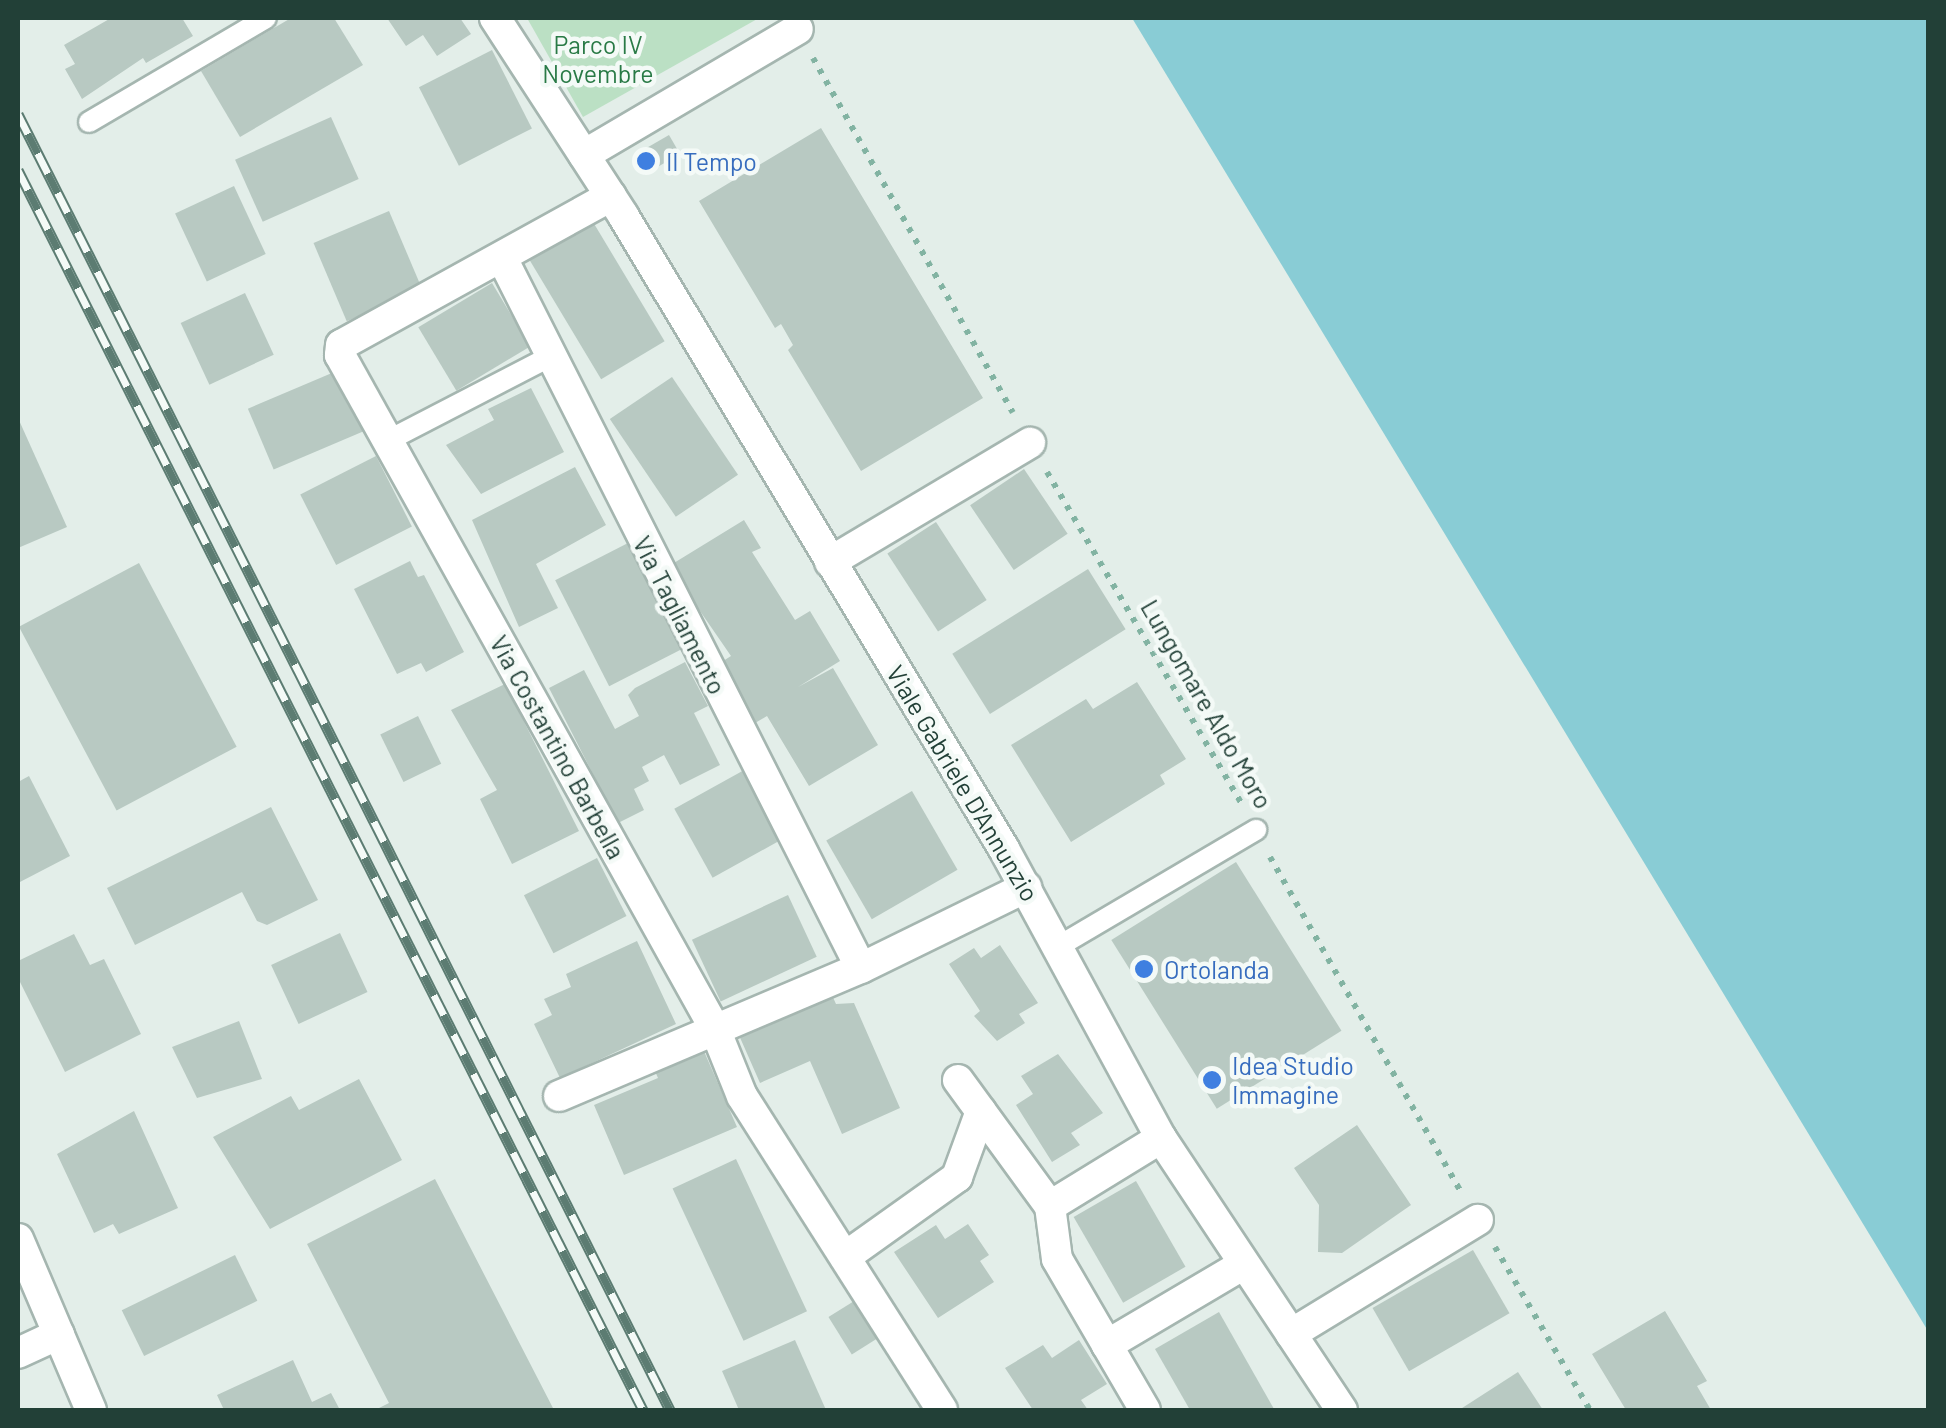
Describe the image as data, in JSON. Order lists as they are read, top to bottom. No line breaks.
{"streets":{"street":["Via Tagliamento","Via Costantino Barbella","Viale Gabriele D'Annunzio"],"path":["Lungomare Aldo Moro"]},"crossings":[["Via Tagliamento","Via Costantino Barbella"],["Via Costantino Barbella","Viale Gabriele D'Annunzio"]],"parks":["Parco IV Novembre"],"places":["Il Tempo","Ortolanda","Idea Studio Immagine"]}
